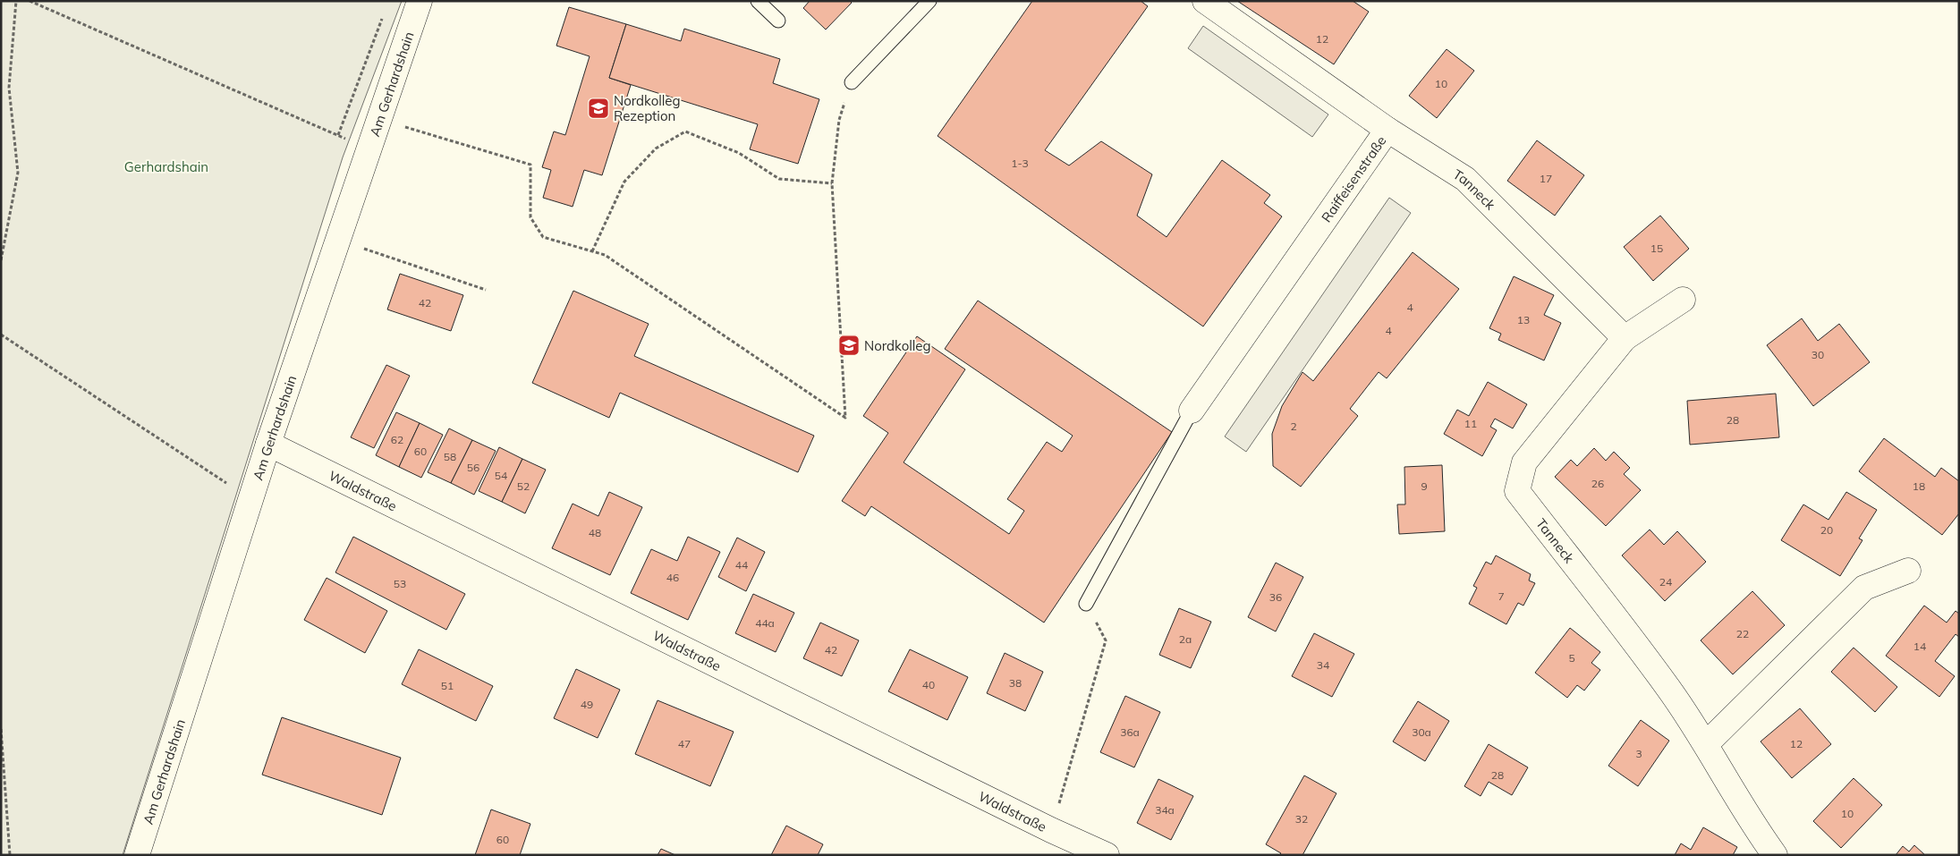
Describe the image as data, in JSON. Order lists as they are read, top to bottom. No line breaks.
{"streets":{"street":["Am Gerhardshain","Raiffeisenstraße","Tanneck","Waldstraße"]},"crossings":[["Am Gerhardshain","Waldstraße"],["Raiffeisenstraße","Tanneck"]],"parks":["Gerhardshain"],"places":{"school or university":["Nordkolleg Rezeption","Nordkolleg"]},"house_numbers":["12","10","1-3","17","15","42","4","13","4","30","28","11","2","62","60","58","56","54","26","52","9","18","20","48","44","46","24","53","7","36","44a","22","2a","14","42","5","34","38","40","51","49","36a","30a","47","12","3","28","34a","10","32","60"]}
